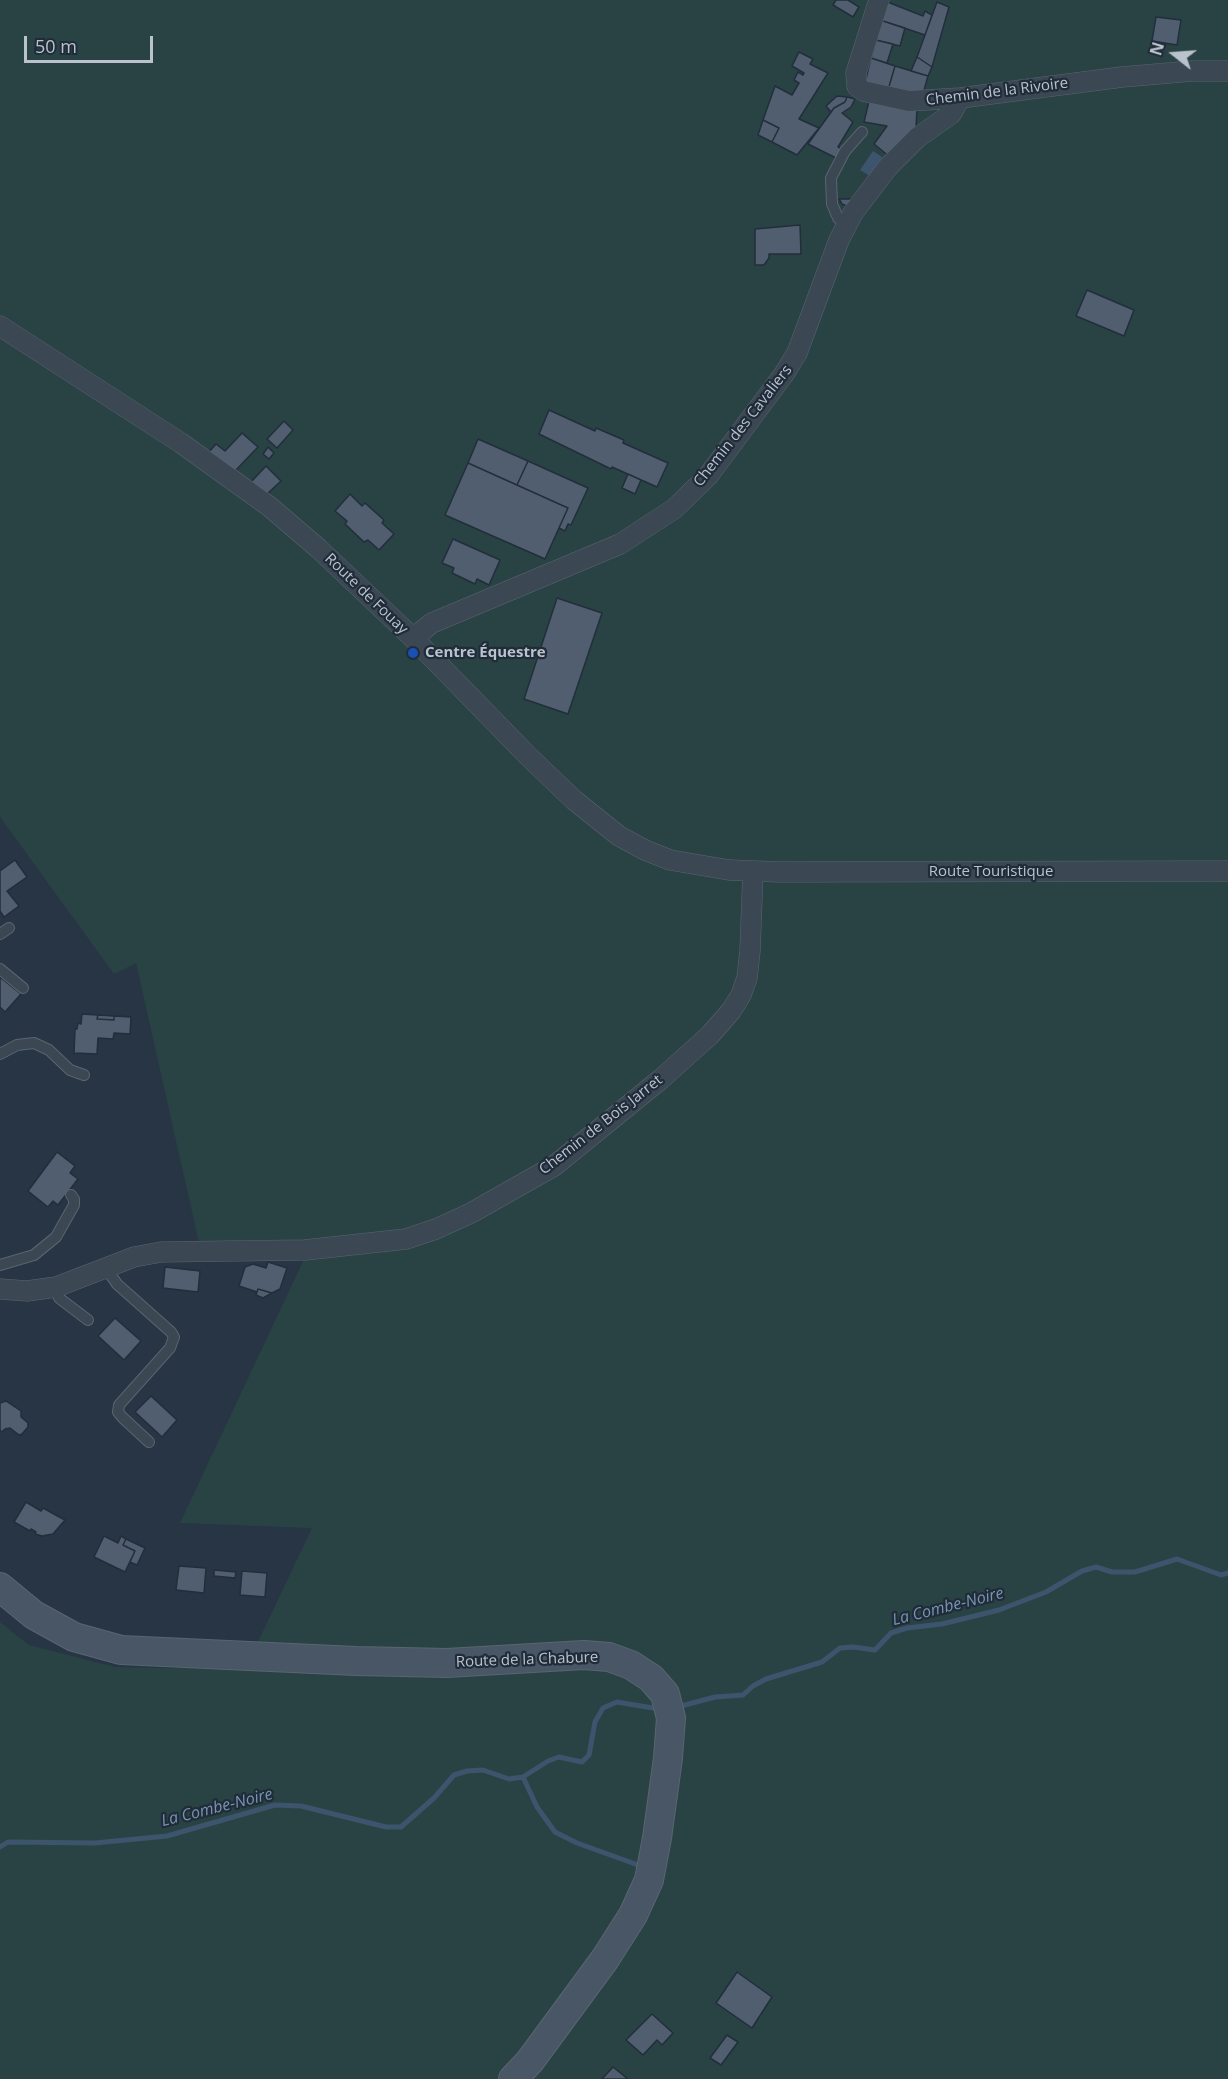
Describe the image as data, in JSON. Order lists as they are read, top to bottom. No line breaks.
{"streets":{"main road":["Route de la Chabure"],"street":["Chemin de la Rivoire","Chemin des Cavaliers","Route de Fouay","Route Touristique","Chemin de Bois Jarret"]},"crossings":[["Chemin de la Rivoire","Chemin des Cavaliers"],["Chemin des Cavaliers","Route de Fouay"],["Route de Fouay","Route Touristique"],["Route de Fouay","Chemin de Bois Jarret"],["Route Touristique","Chemin de Bois Jarret"]],"water":["La Combe-Noire"],"places":["Centre Équestre"],"scale_bar":"50 m","north":"left"}
